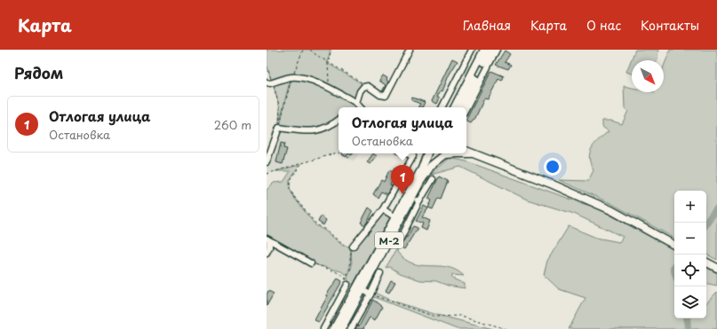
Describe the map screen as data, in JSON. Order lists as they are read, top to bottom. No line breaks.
{"streets":{"main road":["М-2"]},"north":"bottom right","page":{"header":"Карта","nav":["Главная","Карта","О нас","Контакты"],"heading":"Рядом","list":[{"mark":"1","name":"Отлогая улица","note":"Остановка","value":"260 m"}],"popup":["Отлогая улица","Остановка"],"pins":"1","map_buttons":["+","−"]}}
